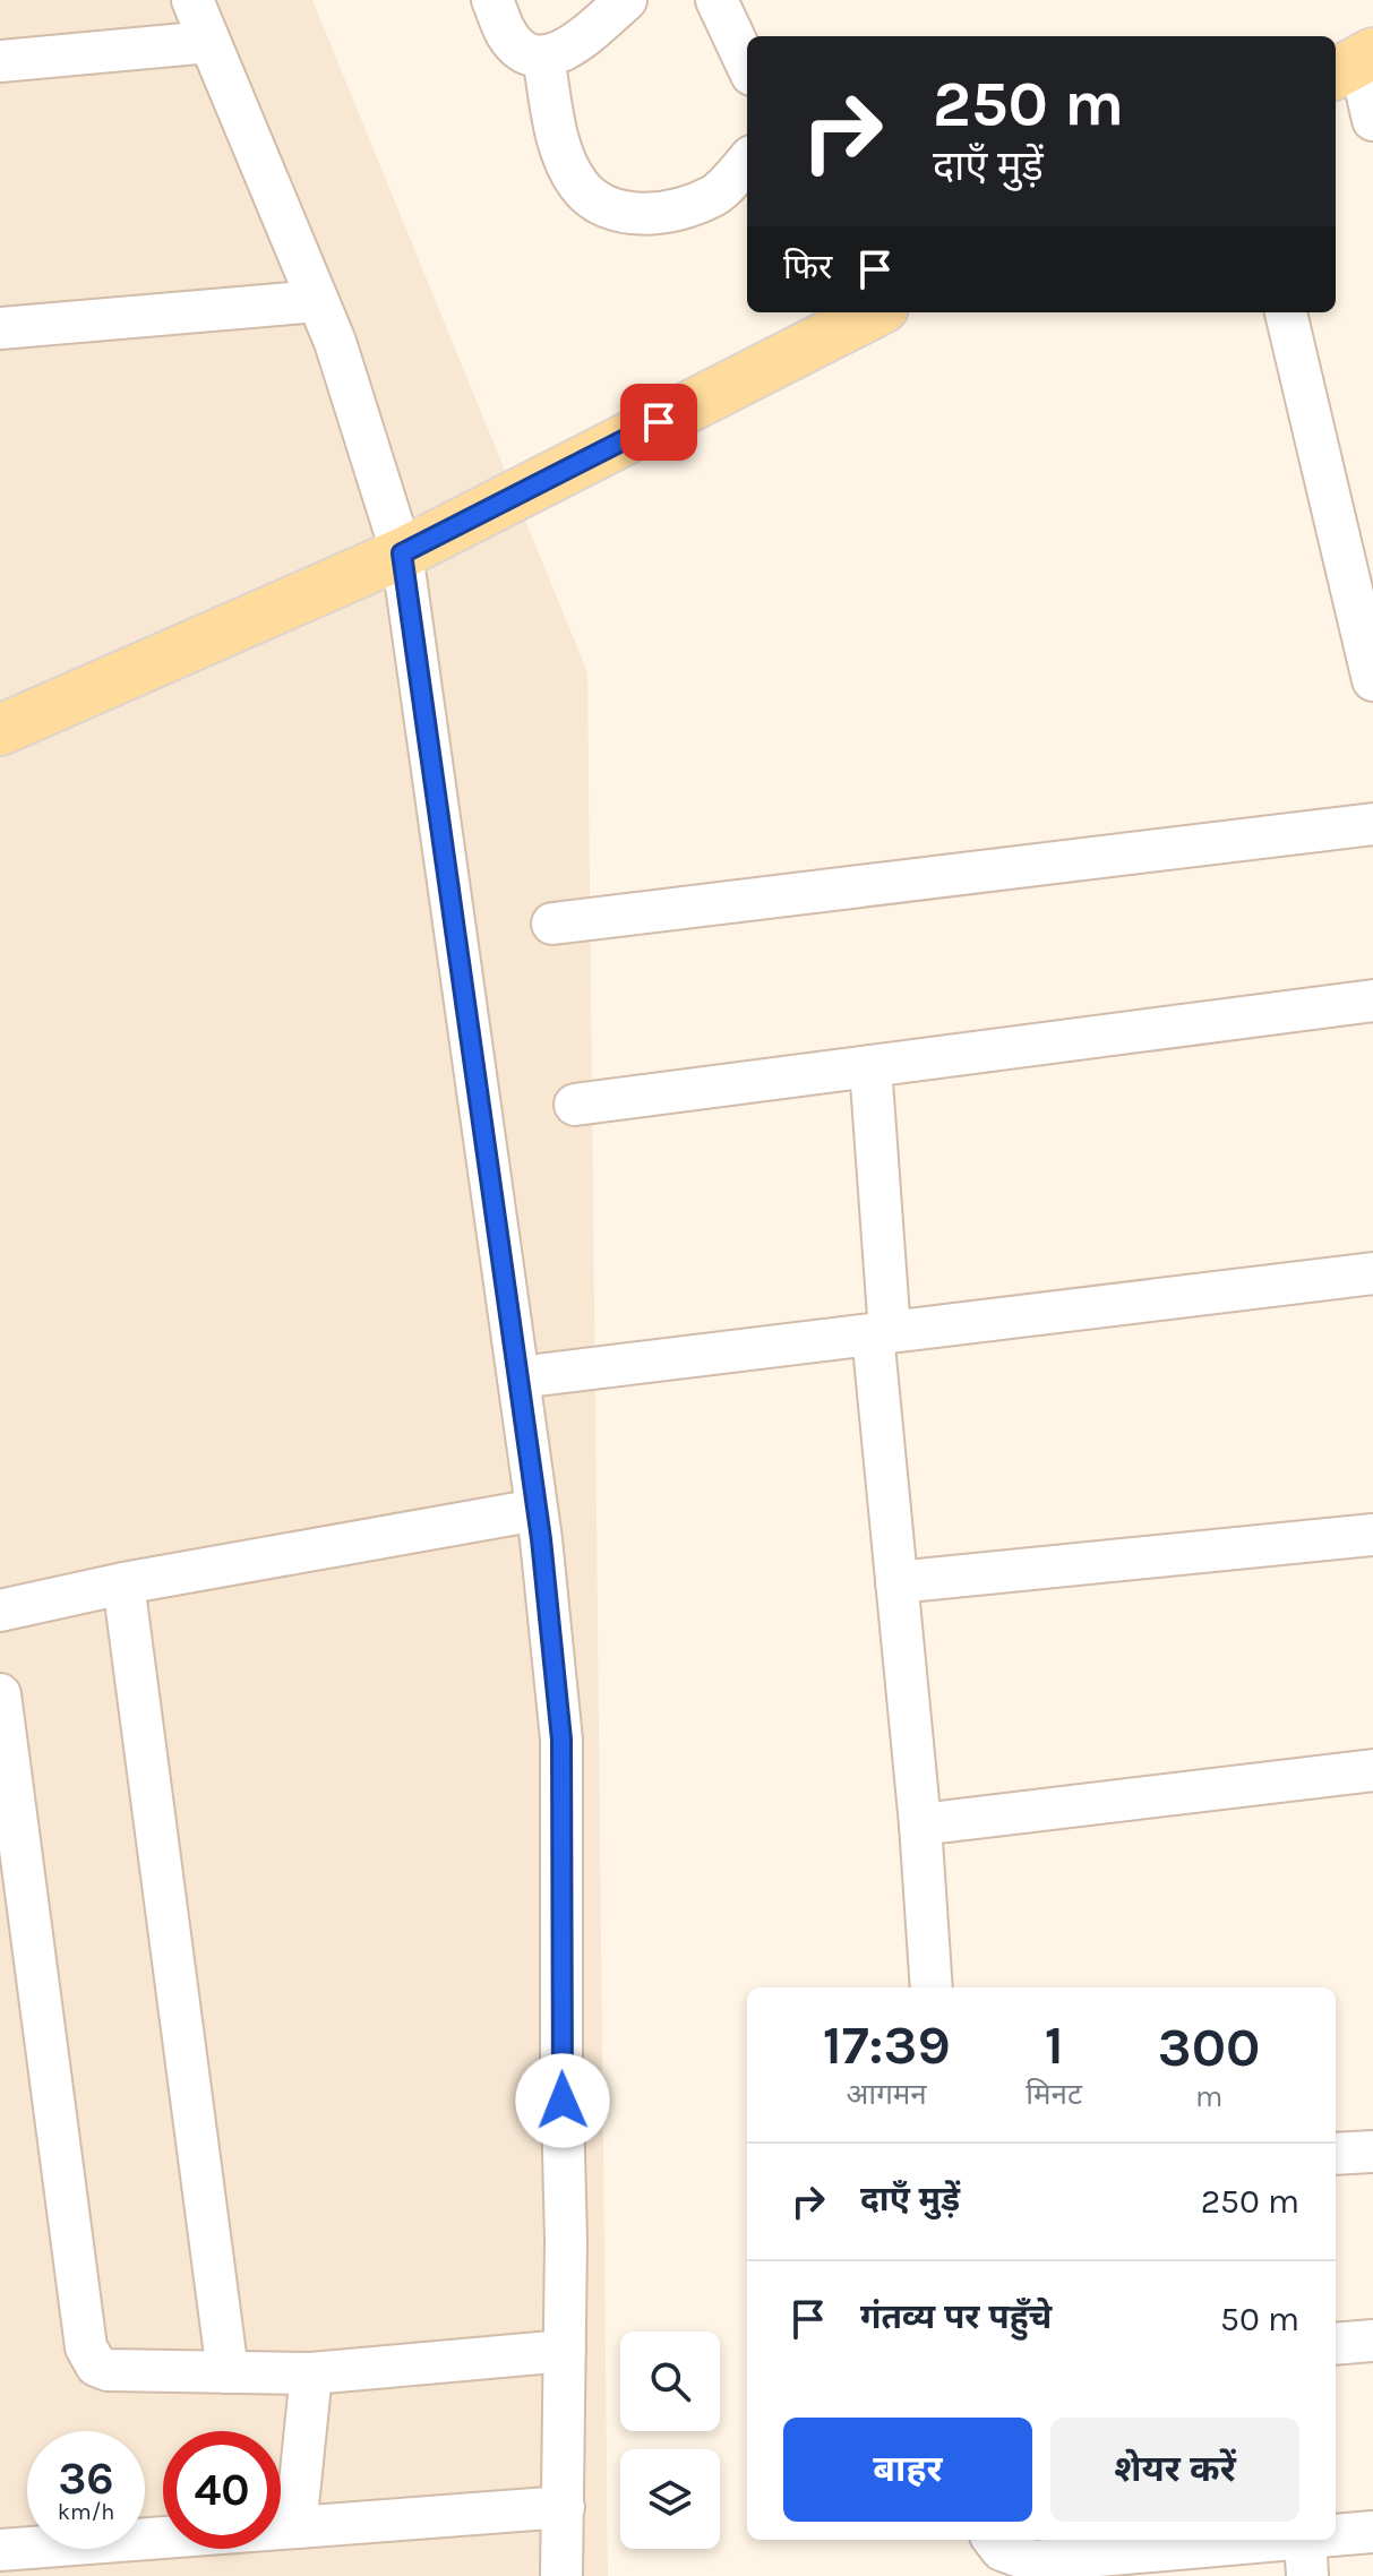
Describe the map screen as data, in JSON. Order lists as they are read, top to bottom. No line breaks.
{"page":{"turn":["250 m","दाएँ मुड़ें"],"then":"फिर","eta":["17:39","आगमन","1","मिनट","300","m"],"list":[{"name":"दाएँ मुड़ें","value":"250 m"},{"name":"गंतव्य पर पहुँचे","value":"50 m"}],"buttons":["बाहर","शेयर करें"],"speed":"36 km/h","limit":"40"}}
